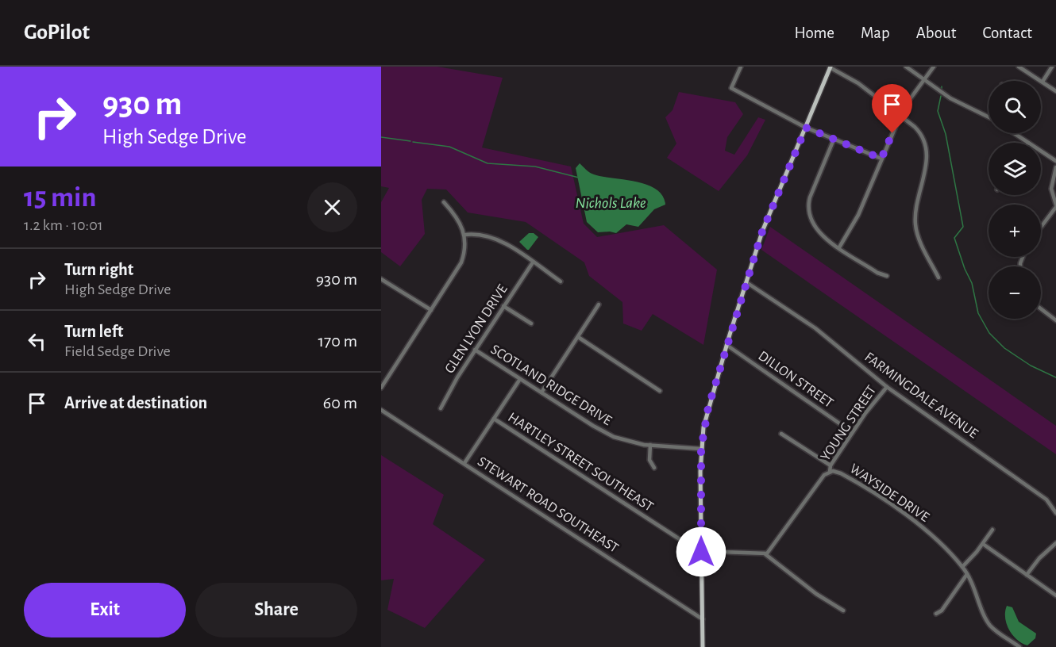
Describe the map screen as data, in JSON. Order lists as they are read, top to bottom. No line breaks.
{"streets":{"street":["GLEN LYON DRIVE","DILLON STREET","SCOTLAND RIDGE DRIVE","FARMINGDALE AVENUE","YOUNG STREET","HARTLEY STREET SOUTHEAST","WAYSIDE DRIVE","STEWART ROAD SOUTHEAST"]},"crossings":[["GLEN LYON DRIVE","SCOTLAND RIDGE DRIVE"],["DILLON STREET","YOUNG STREET"],["FARMINGDALE AVENUE","YOUNG STREET"],["YOUNG STREET","WAYSIDE DRIVE"],["HARTLEY STREET SOUTHEAST","STEWART ROAD SOUTHEAST"]],"water":["Nichols Lake"],"page":{"header":"GoPilot","nav":["Home","Map","About","Contact"],"turn":["930 m","High Sedge Drive"],"map_buttons":["+","−"],"heading":["15 min","1.2 km · 10:01"],"list":[{"name":"Turn right","note":"High Sedge Drive","value":"930 m"},{"name":"Turn left","note":"Field Sedge Drive","value":"170 m"},{"name":"Arrive at destination","value":"60 m"}],"buttons":["Exit","Share"]}}
